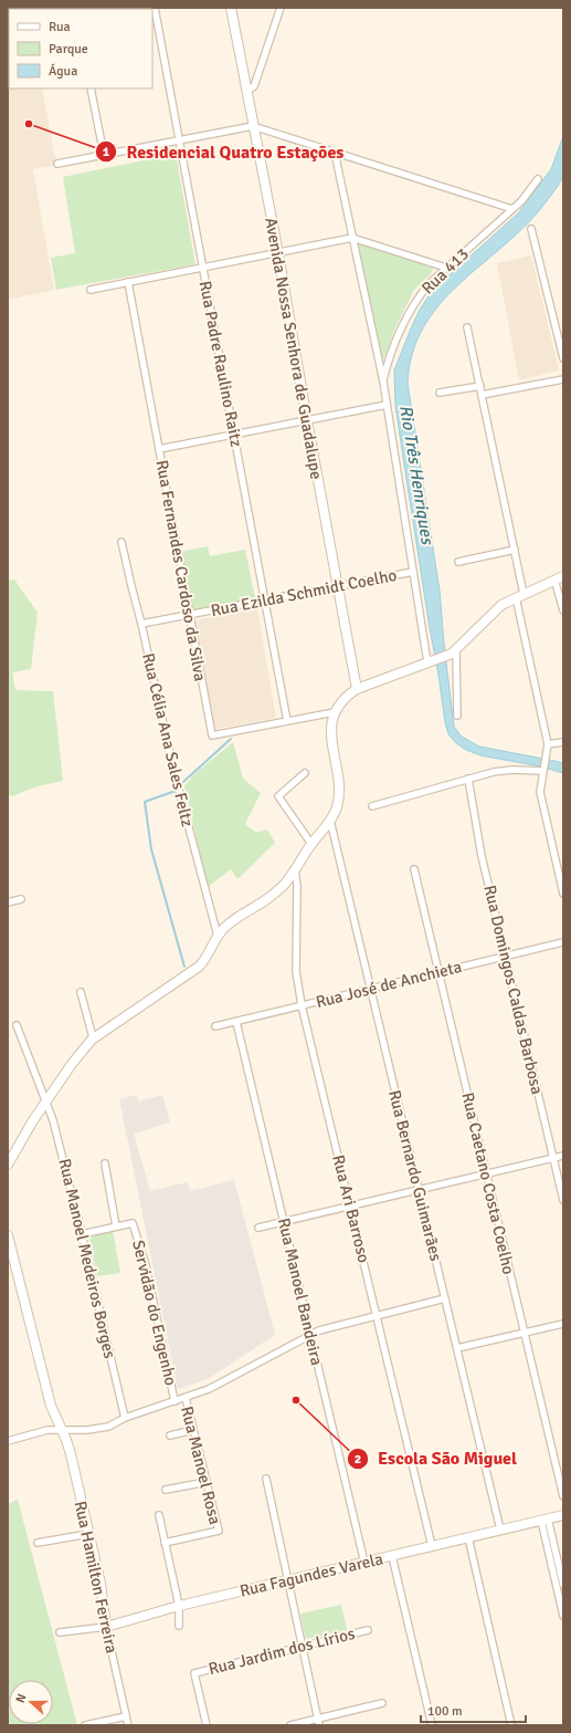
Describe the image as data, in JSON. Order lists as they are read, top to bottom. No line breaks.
{"streets":{"street":["Rua 413","Avenida Nossa Senhora de Guadalupe","Rua Padre Raulino Raitz","Rua Fernandes Cardoso da Silva","Rua Ezilda Schmidt Coelho","Rua Célia Ana Sales Feltz","Rua José de Anchieta","Rua Domingos Caldas Barbosa","Rua Bernardo Guimarães","Rua Caetano Costa Coelho","Rua Ari Barroso","Rua Manoel Medeiros Borges","Rua Manoel Bandeira","Servidão do Engenho","Rua Manoel Rosa","Rua Fagundes Varela","Rua Hamilton Ferreira","Rua Jardim dos Lírios"]},"crossings":[["Avenida Nossa Senhora de Guadalupe","Rua Ezilda Schmidt Coelho"],["Rua Padre Raulino Raitz","Rua Fernandes Cardoso da Silva"],["Rua Padre Raulino Raitz","Rua Ezilda Schmidt Coelho"],["Rua Fernandes Cardoso da Silva","Rua Ezilda Schmidt Coelho"],["Rua Ezilda Schmidt Coelho","Rua Célia Ana Sales Feltz"],["Rua José de Anchieta","Rua Domingos Caldas Barbosa"],["Rua José de Anchieta","Rua Bernardo Guimarães"],["Rua José de Anchieta","Rua Caetano Costa Coelho"],["Rua José de Anchieta","Rua Ari Barroso"],["Rua José de Anchieta","Rua Manoel Bandeira"],["Rua Bernardo Guimarães","Rua Fagundes Varela"],["Rua Ari Barroso","Rua Fagundes Varela"],["Rua Manoel Bandeira","Rua Fagundes Varela"],["Rua Fagundes Varela","Rua Hamilton Ferreira"]],"water":["Rio Três Henriques"],"places":["Residencial Quatro Estações","Escola São Miguel"],"legend":["Rua","Parque","Água"],"scale_bar":"100 m","north":"left"}
